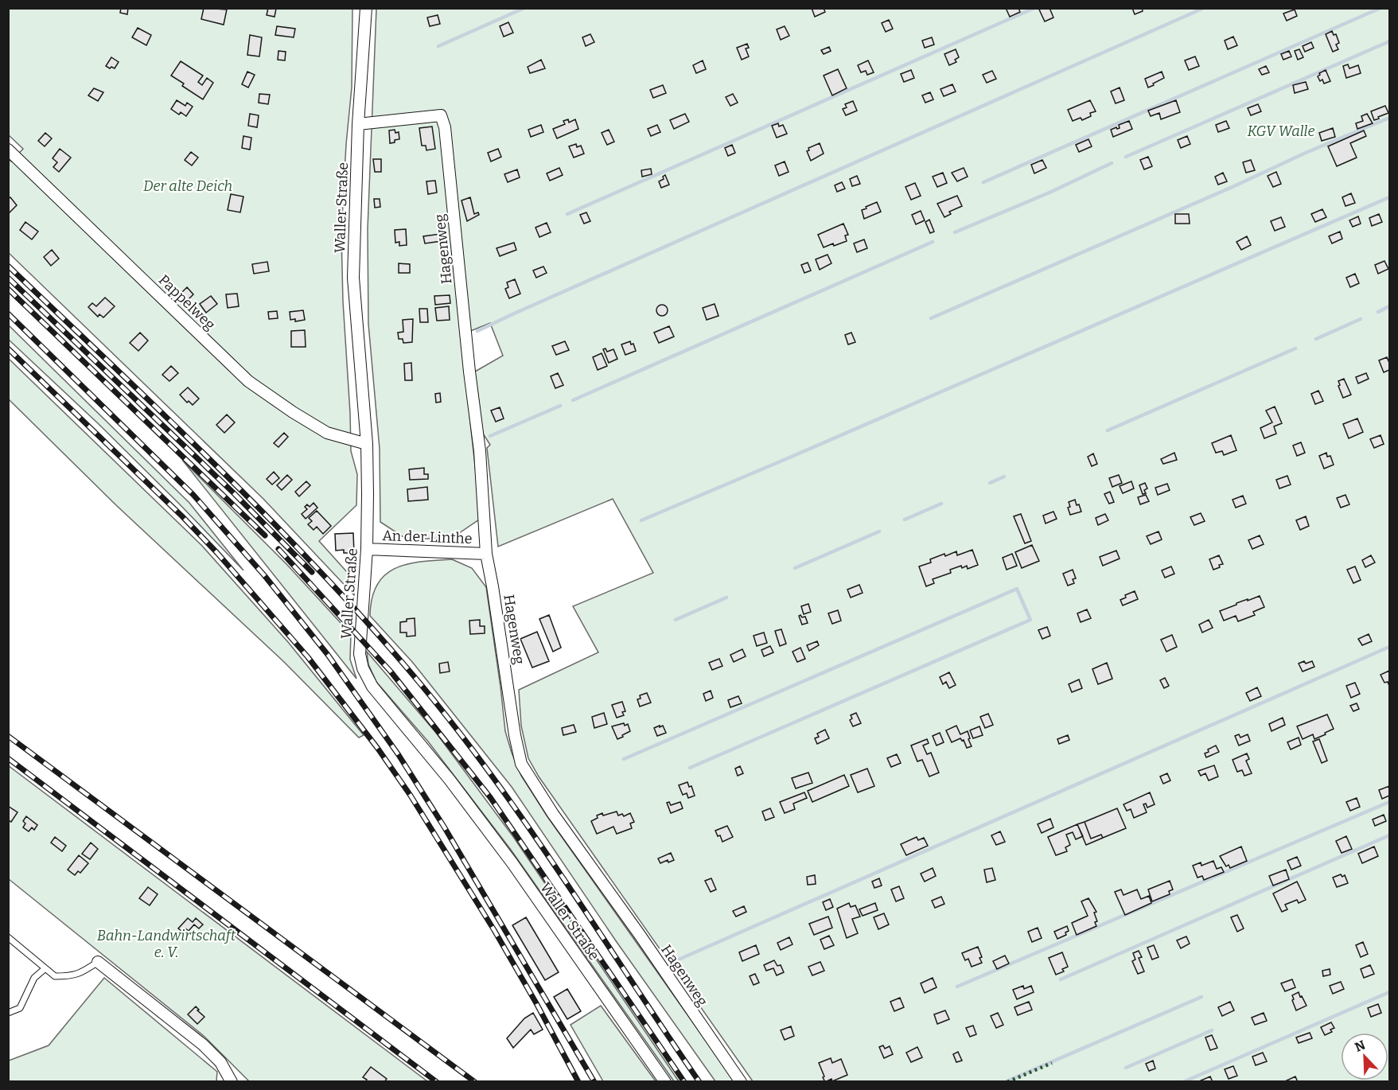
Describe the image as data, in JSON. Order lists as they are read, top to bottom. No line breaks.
{"streets":{"street":["Waller Straße","Hagenweg","Pappelweg","An der Linthe"]},"crossings":[["Waller Straße","Hagenweg"],["Waller Straße","Pappelweg"],["Waller Straße","An der Linthe"],["Hagenweg","An der Linthe"]],"parks":["KGV Walle","Der alte Deich","Bahn-Landwirtschaft e. V."],"north":"top left"}
